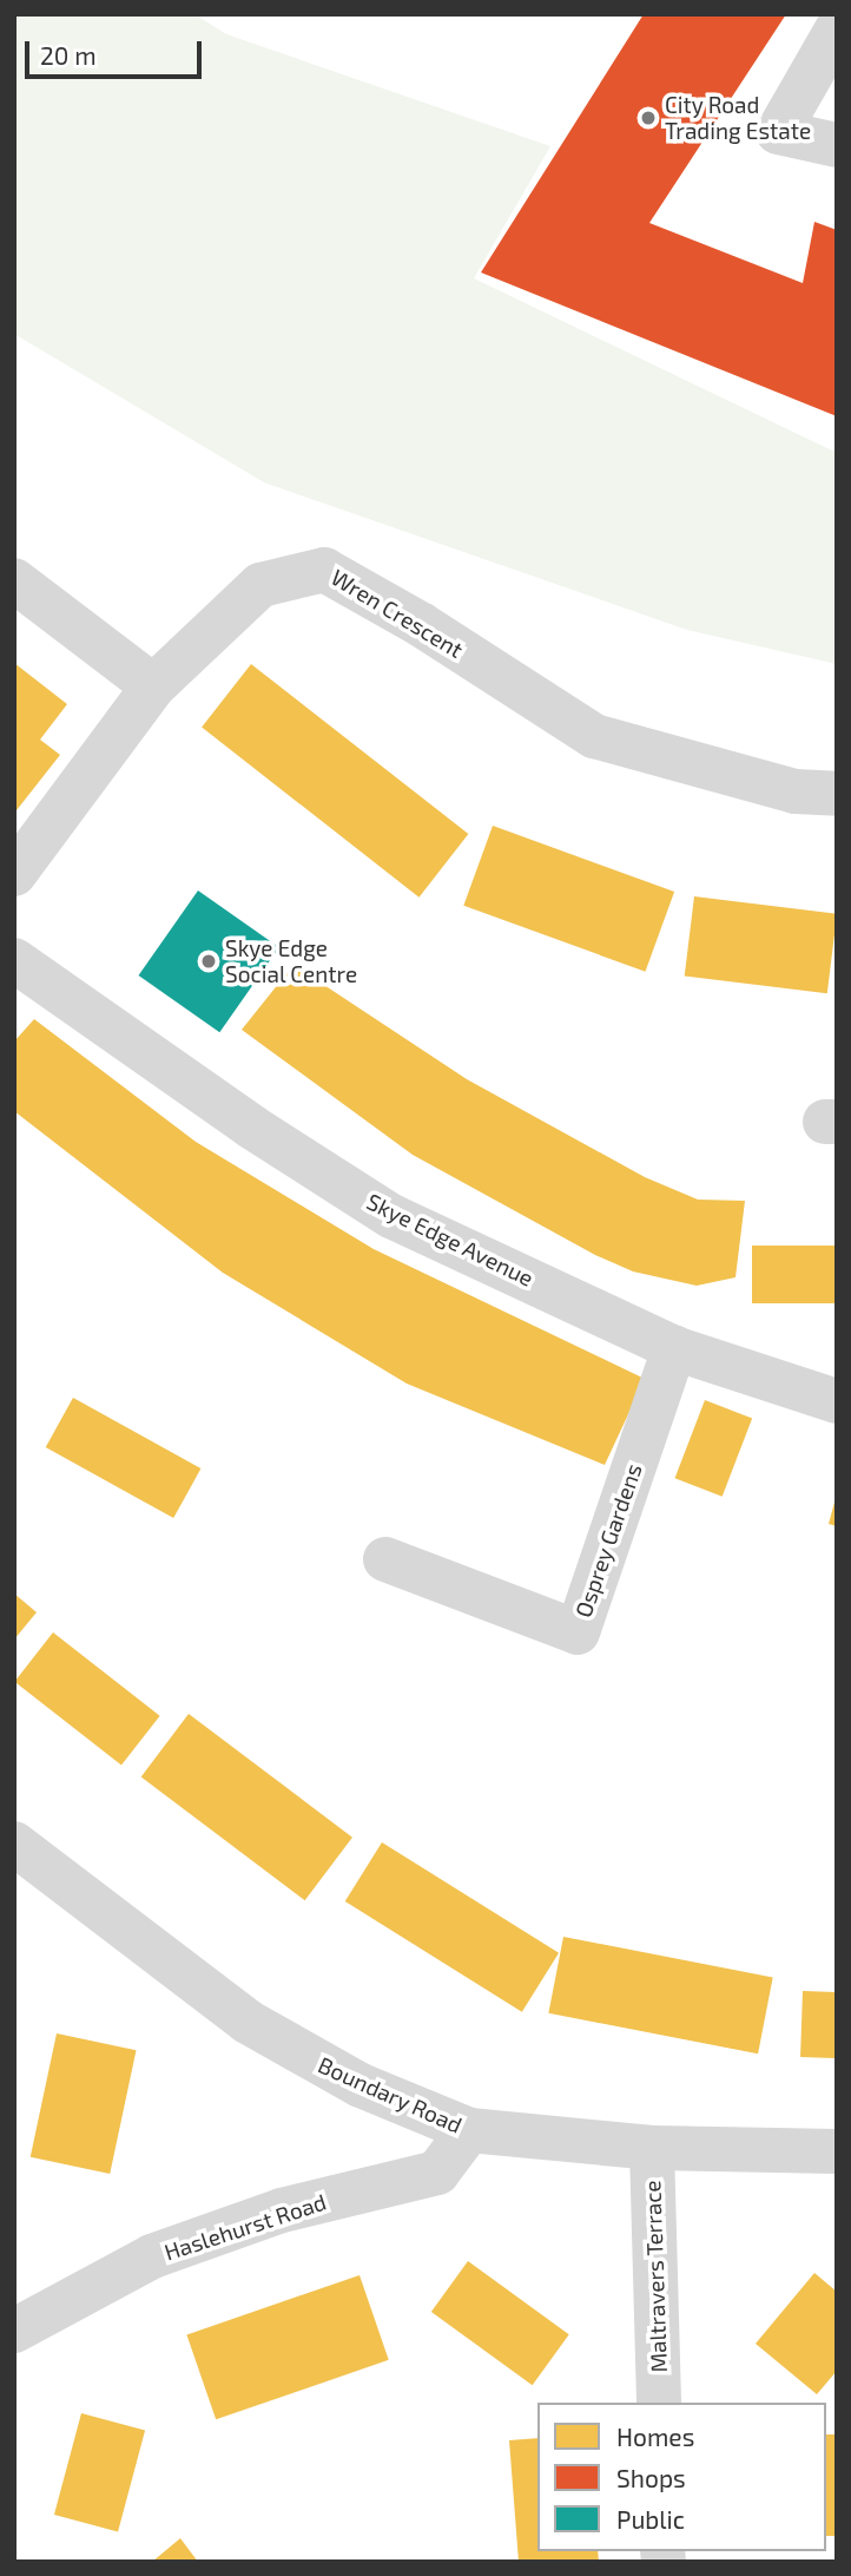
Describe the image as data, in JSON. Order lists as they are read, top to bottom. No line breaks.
{"streets":{"street":["Wren Crescent","Skye Edge Avenue","Osprey Gardens","Boundary Road","Haslehurst Road","Maltravers Terrace"]},"crossings":[["Skye Edge Avenue","Osprey Gardens"],["Boundary Road","Haslehurst Road"],["Boundary Road","Maltravers Terrace"]],"places":["City Road Trading Estate","Skye Edge Social Centre"],"legend":["Homes","Shops","Public"],"scale_bar":"20 m"}
